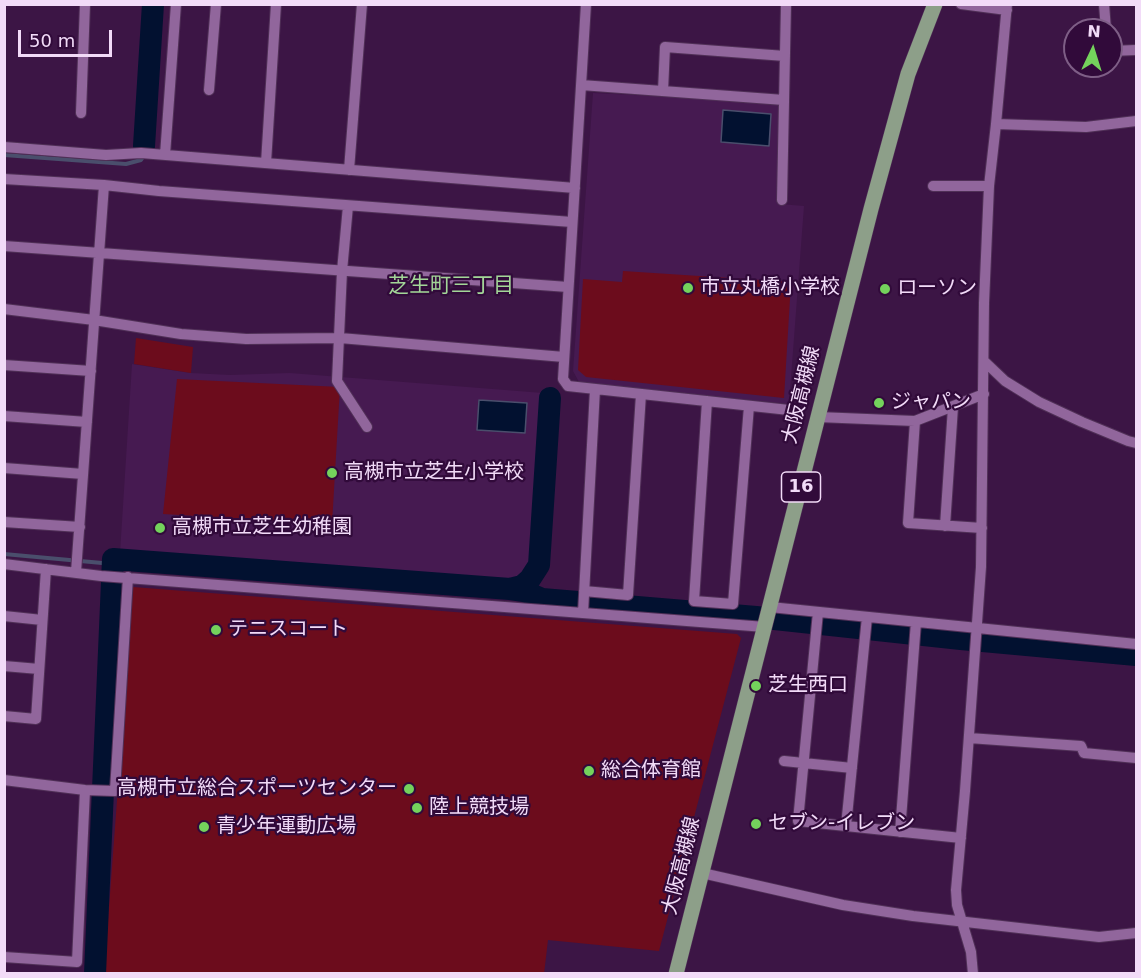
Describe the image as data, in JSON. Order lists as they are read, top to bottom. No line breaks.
{"streets":{"main road":["大阪高槻線","16"]},"districts":["芝生町三丁目"],"places":["市立丸橋小学校","ローソン","ジャパン","高槻市立芝生小学校","高槻市立芝生幼稚園","テニスコート","芝生西口","総合体育館","高槻市立総合スポーツセンター","陸上競技場","セブン-イレブン","青少年運動広場"],"scale_bar":"50 m","north":"top"}
